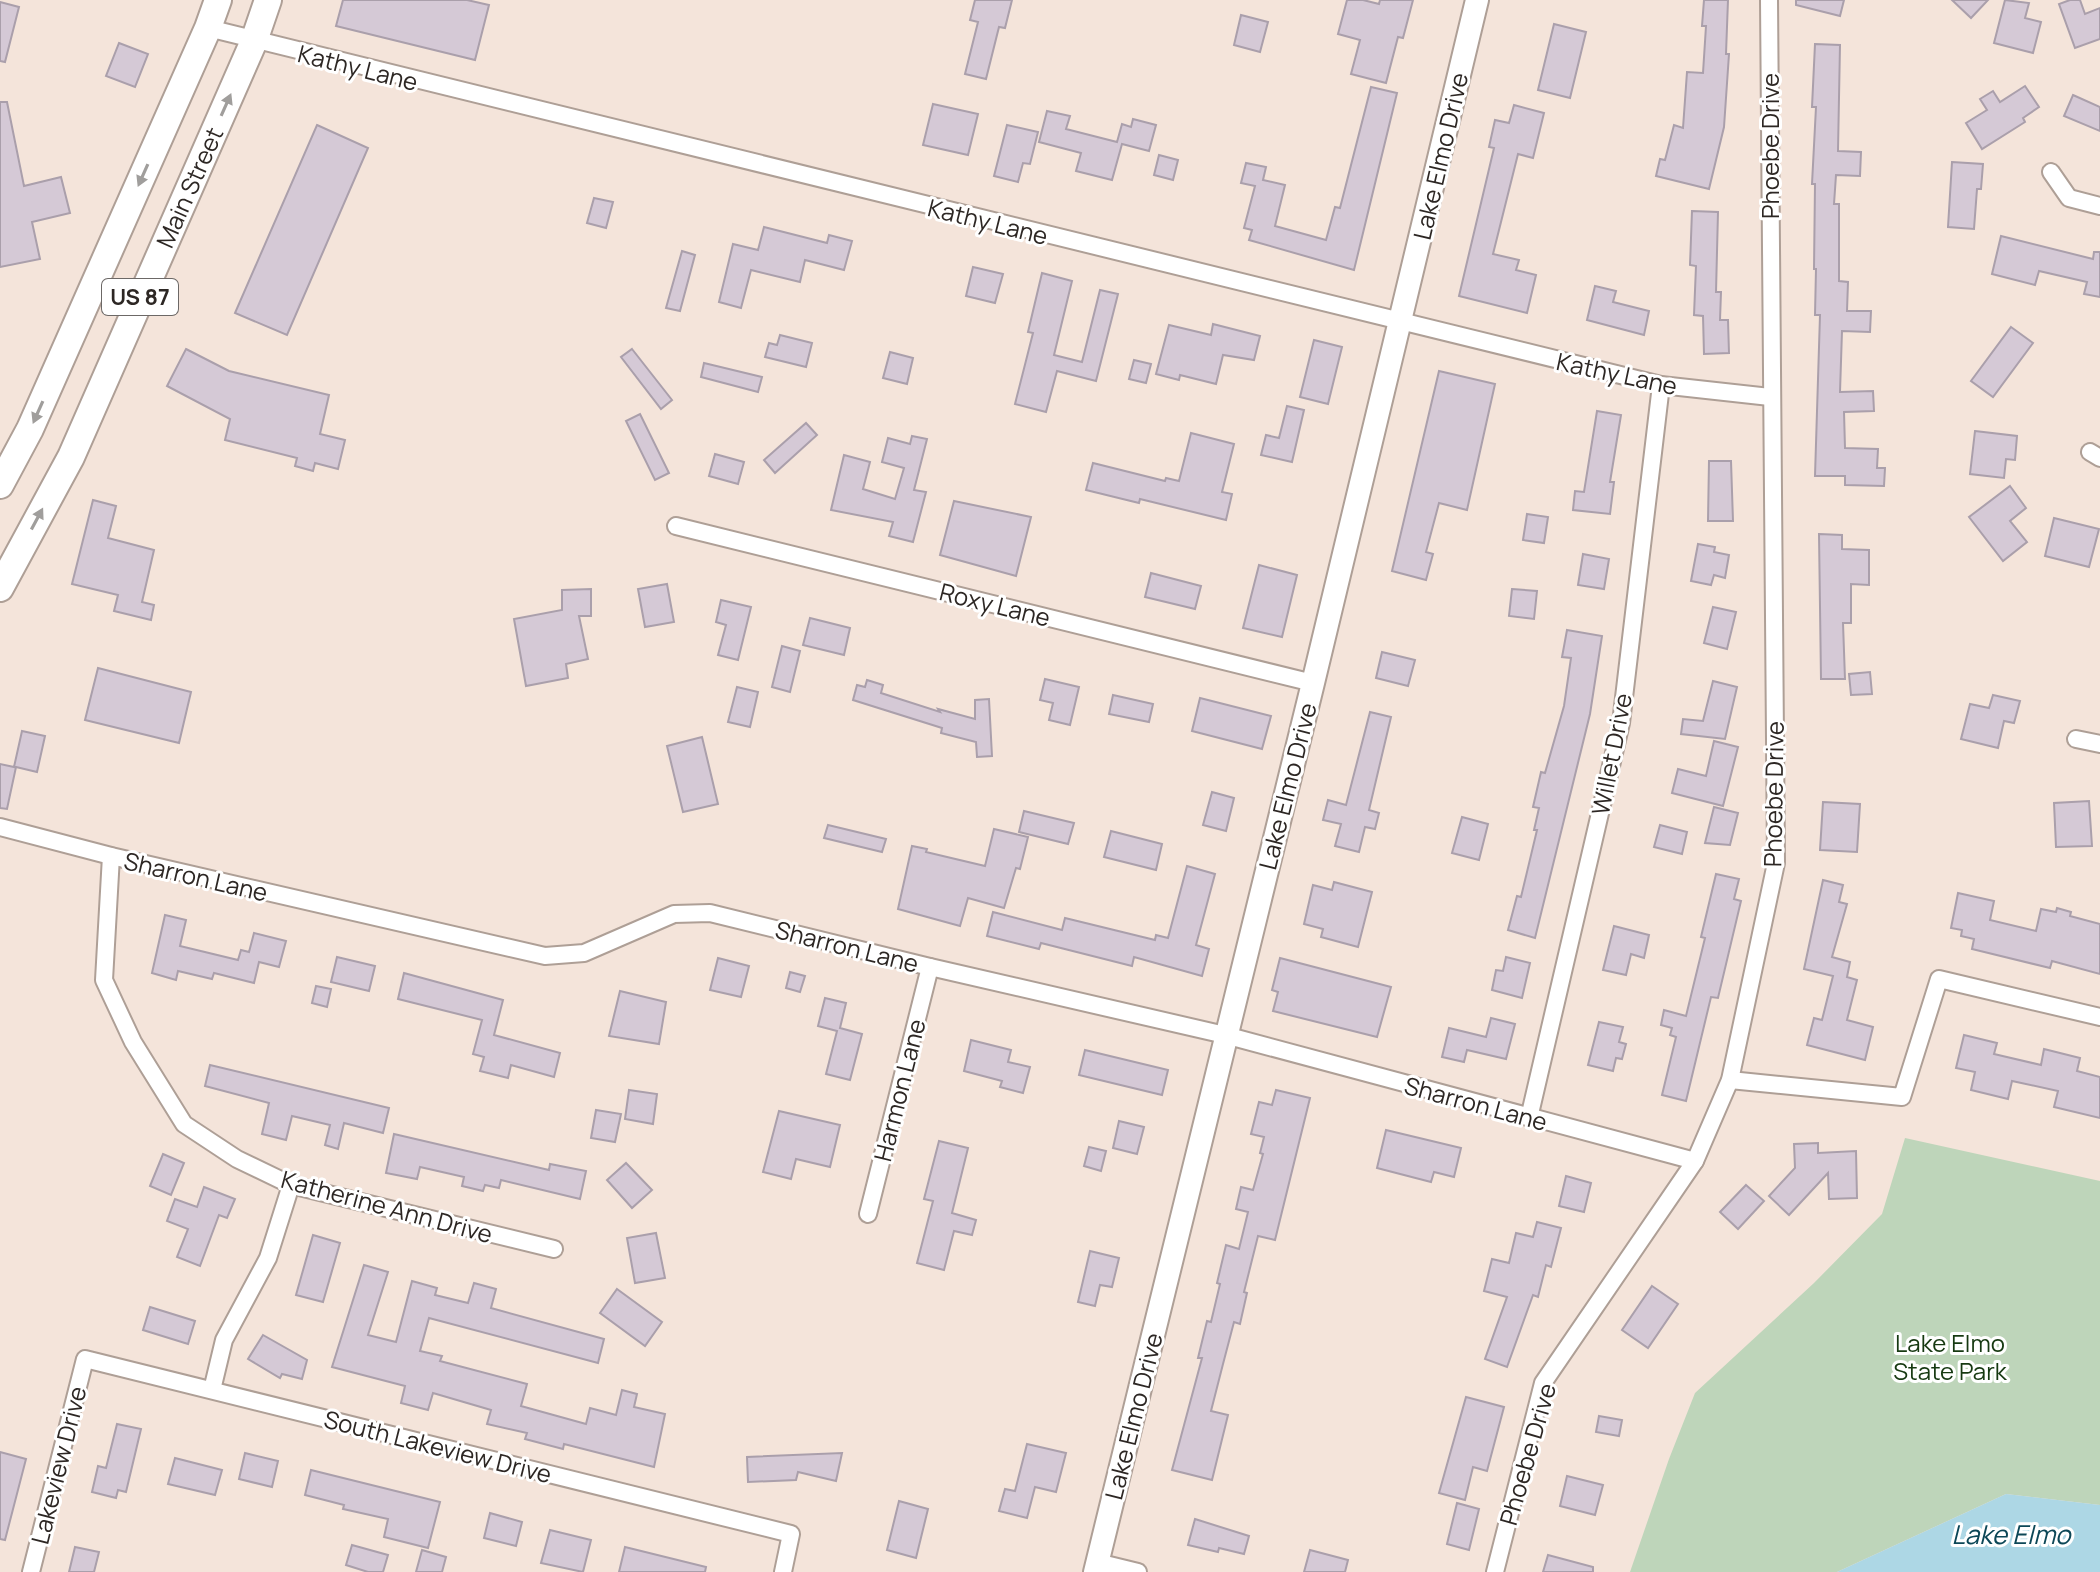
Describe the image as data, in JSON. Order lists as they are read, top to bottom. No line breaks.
{"streets":{"main road":["Main Street","US 87"],"street":["Kathy Lane","Phoebe Drive","Lake Elmo Drive","Roxy Lane","Willet Drive","Sharron Lane","Harmon Lane","Katherine Ann Drive","South Lakeview Drive","Lakeview Drive"]},"crossings":[["Kathy Lane","Phoebe Drive"],["Kathy Lane","Lake Elmo Drive"],["Kathy Lane","Main Street"],["Kathy Lane","Willet Drive"],["Phoebe Drive","Sharron Lane"],["Lake Elmo Drive","Roxy Lane"],["Lake Elmo Drive","Sharron Lane"],["Willet Drive","Sharron Lane"],["Sharron Lane","Harmon Lane"],["Sharron Lane","Katherine Ann Drive"],["South Lakeview Drive","Lakeview Drive"]],"water":["Lake Elmo"],"parks":["Lake Elmo State Park"]}
